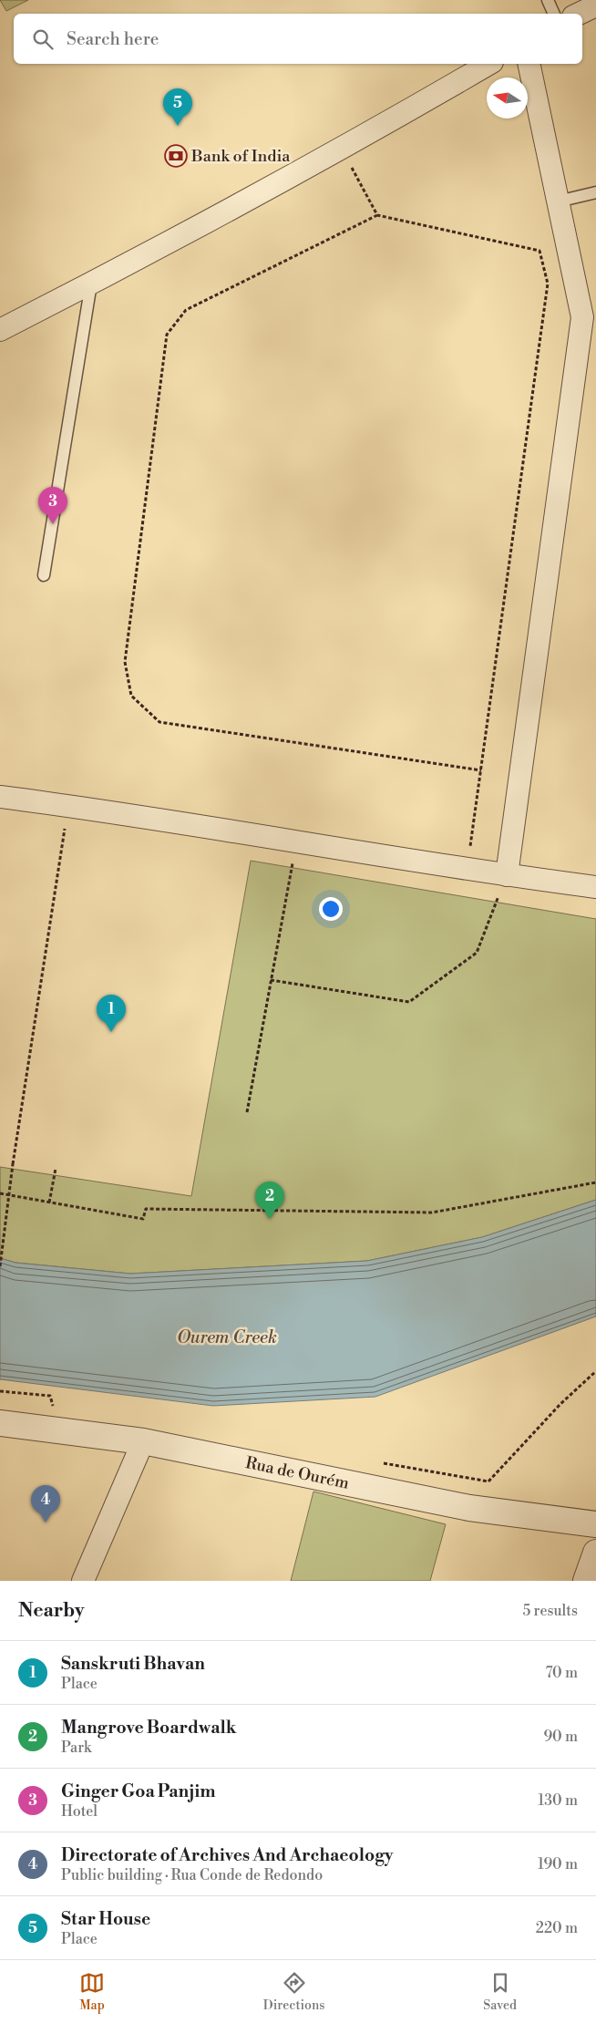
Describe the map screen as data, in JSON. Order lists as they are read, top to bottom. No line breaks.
{"streets":{"street":["Rua de Ourém"]},"water":["Ourem Creek"],"places":{"bank":["Bank of India"]},"north":"left","page":{"search":"Search here","pins":["5","3","1","2","4"],"heading":["Nearby","5 results"],"list":[{"mark":"1","name":"Sanskruti Bhavan","note":"Place","value":"70 m"},{"mark":"2","name":"Mangrove Boardwalk","note":"Park","value":"90 m"},{"mark":"3","name":"Ginger Goa Panjim","note":"Hotel","value":"130 m"},{"mark":"4","name":"Directorate of Archives And Archaeology","note":"Public building · Rua Conde de Redondo","value":"190 m"},{"mark":"5","name":"Star House","note":"Place","value":"220 m"}],"nav":["Map","Directions","Saved"]}}
